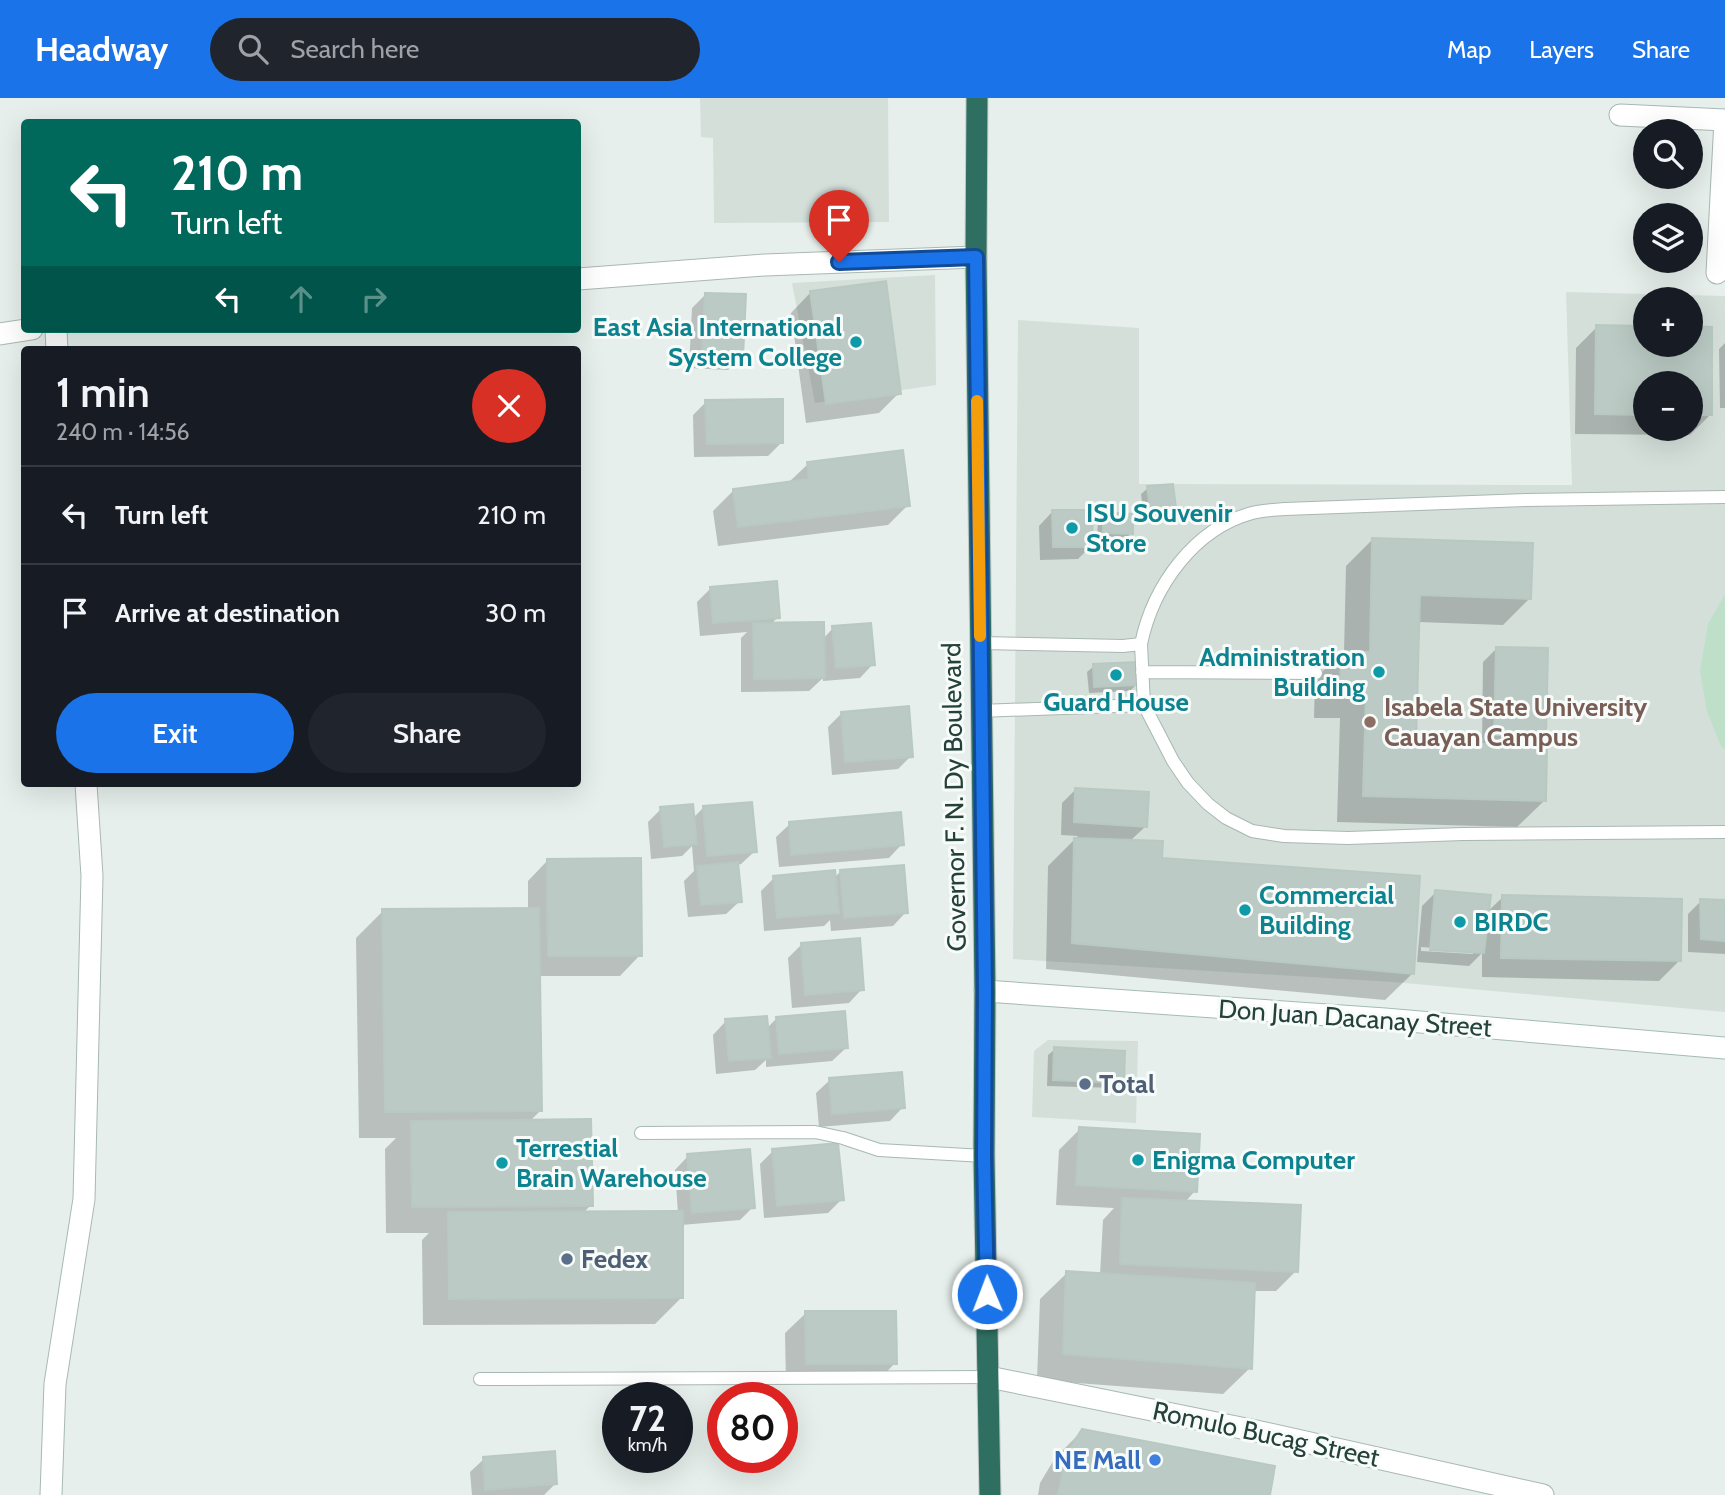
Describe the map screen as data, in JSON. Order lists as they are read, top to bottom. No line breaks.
{"streets":{"highway":["Governor F. N. Dy Boulevard"],"street":["Don Juan Dacanay Street","Romulo Bucag Street"]},"crossings":[["Governor F. N. Dy Boulevard","Don Juan Dacanay Street"],["Governor F. N. Dy Boulevard","Romulo Bucag Street"]],"places":["East Asia International System College","ISU Souvenir Store","Administration Building","Guard House","Isabela State University Cauayan Campus","Commercial Building","BIRDC","Total","Enigma Computer","Terrestial Brain Warehouse","Fedex","NE Mall"],"page":{"header":"Headway","search":"Search here","nav":["Map","Layers","Share"],"map_buttons":["+","−"],"turn":["210 m","Turn left"],"heading":["1 min","240 m · 14:56"],"list":[{"name":"Turn left","value":"210 m"},{"name":"Arrive at destination","value":"30 m"}],"buttons":["Exit","Share"],"speed":"72 km/h","limit":"80"}}
